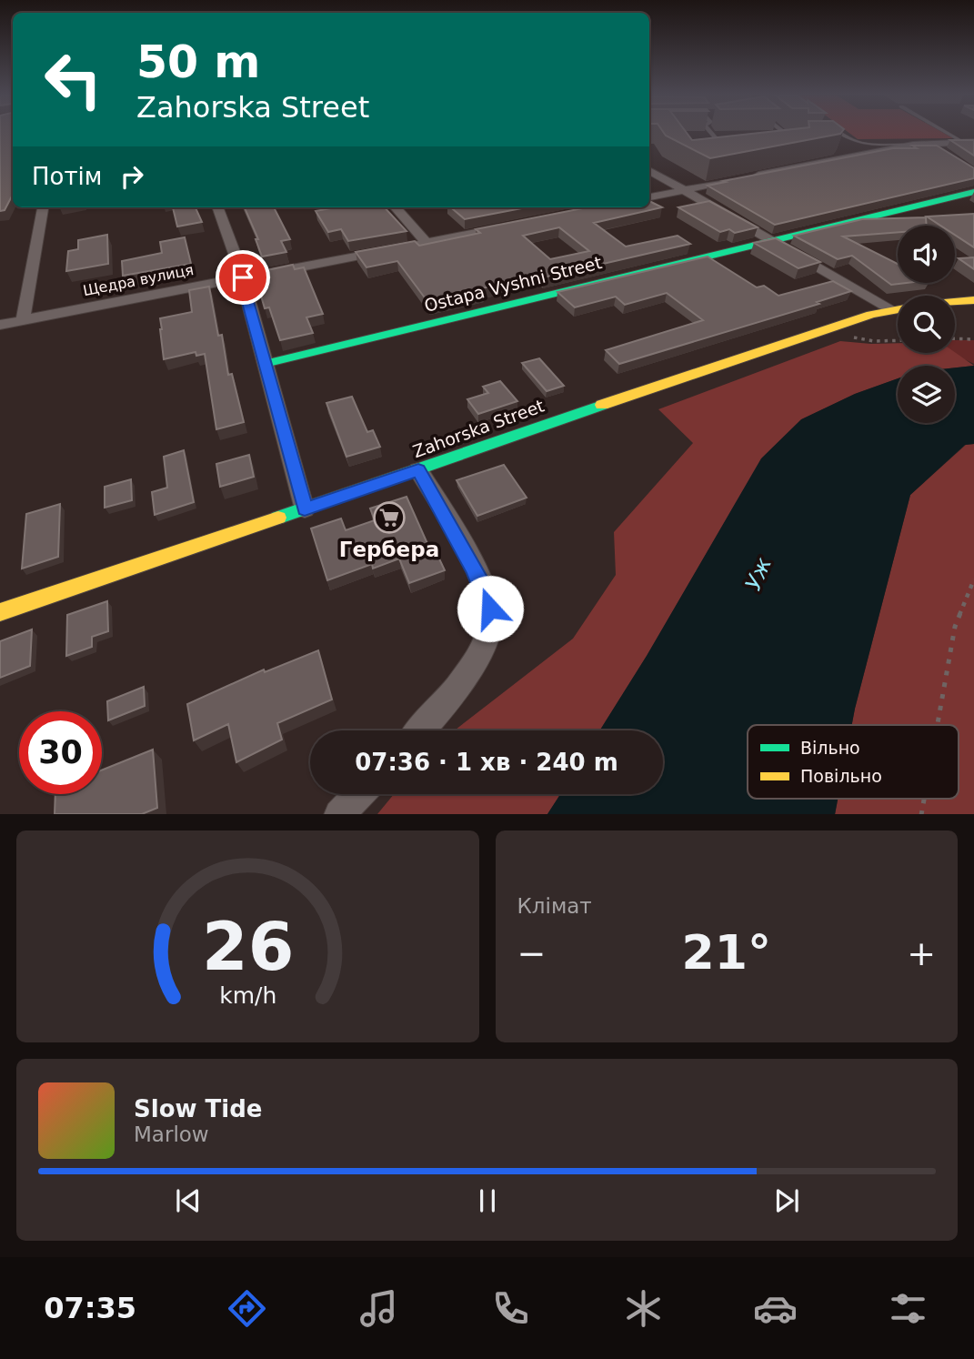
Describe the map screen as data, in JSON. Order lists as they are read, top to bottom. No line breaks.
{"streets":{"street":["Щедра вулиця","Ostapa Vyshni Street","Zahorska Street"]},"water":["Уж"],"places":{"supermarket":["Гербера"]},"legend":["Вільно","Повільно"],"page":{"turn":["50 m","Zahorska Street"],"then":"Потім","limit":"30","trip":"07:36 · 1 хв · 240 m","tile":"Клімат","heat":["−","21°","+"],"song":["Slow Tide","Marlow"],"tabs":"07:35","gauge":["26","km/h"]}}
